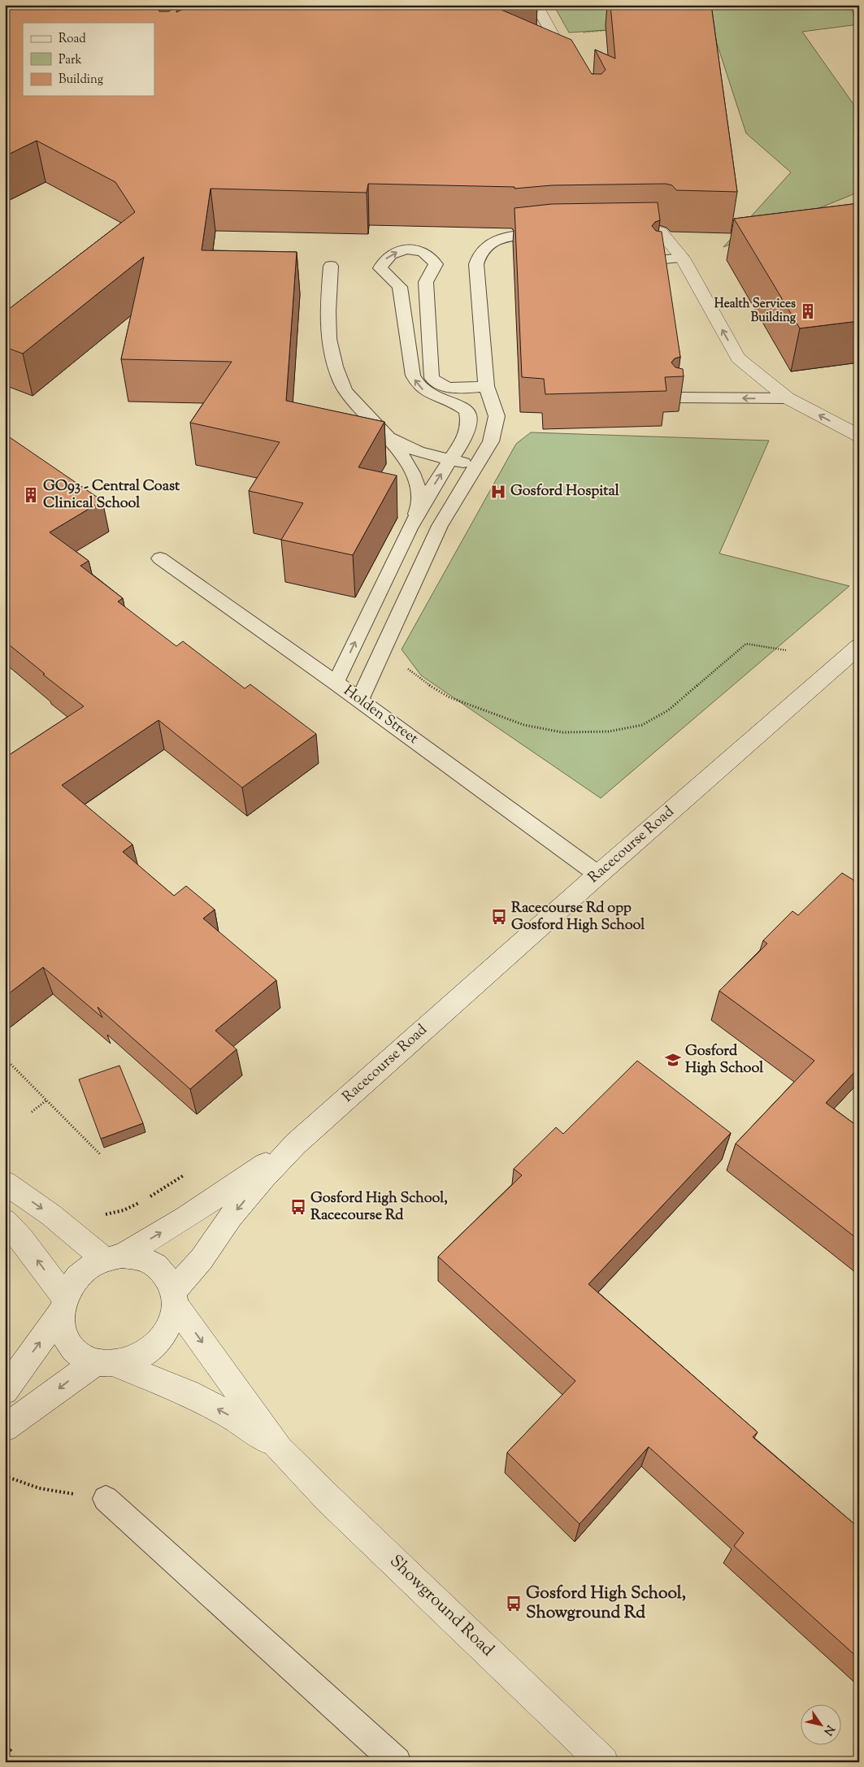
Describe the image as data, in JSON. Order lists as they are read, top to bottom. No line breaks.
{"streets":{"main road":["Racecourse Road","Showground Road"],"lane":["Holden Street"]},"crossings":[["Holden Street","Racecourse Road"],["Racecourse Road","Showground Road"]],"places":{"building":["Health Services Building","GO93 - Central Coast Clinical School"],"hospital":["Gosford Hospital"],"bus stop":["Racecourse Rd opp Gosford High School","Gosford High School, Racecourse Rd","Gosford High School, Showground Rd"],"school or university":["Gosford High School"]},"legend":["Road","Park","Building"],"north":"bottom right"}
